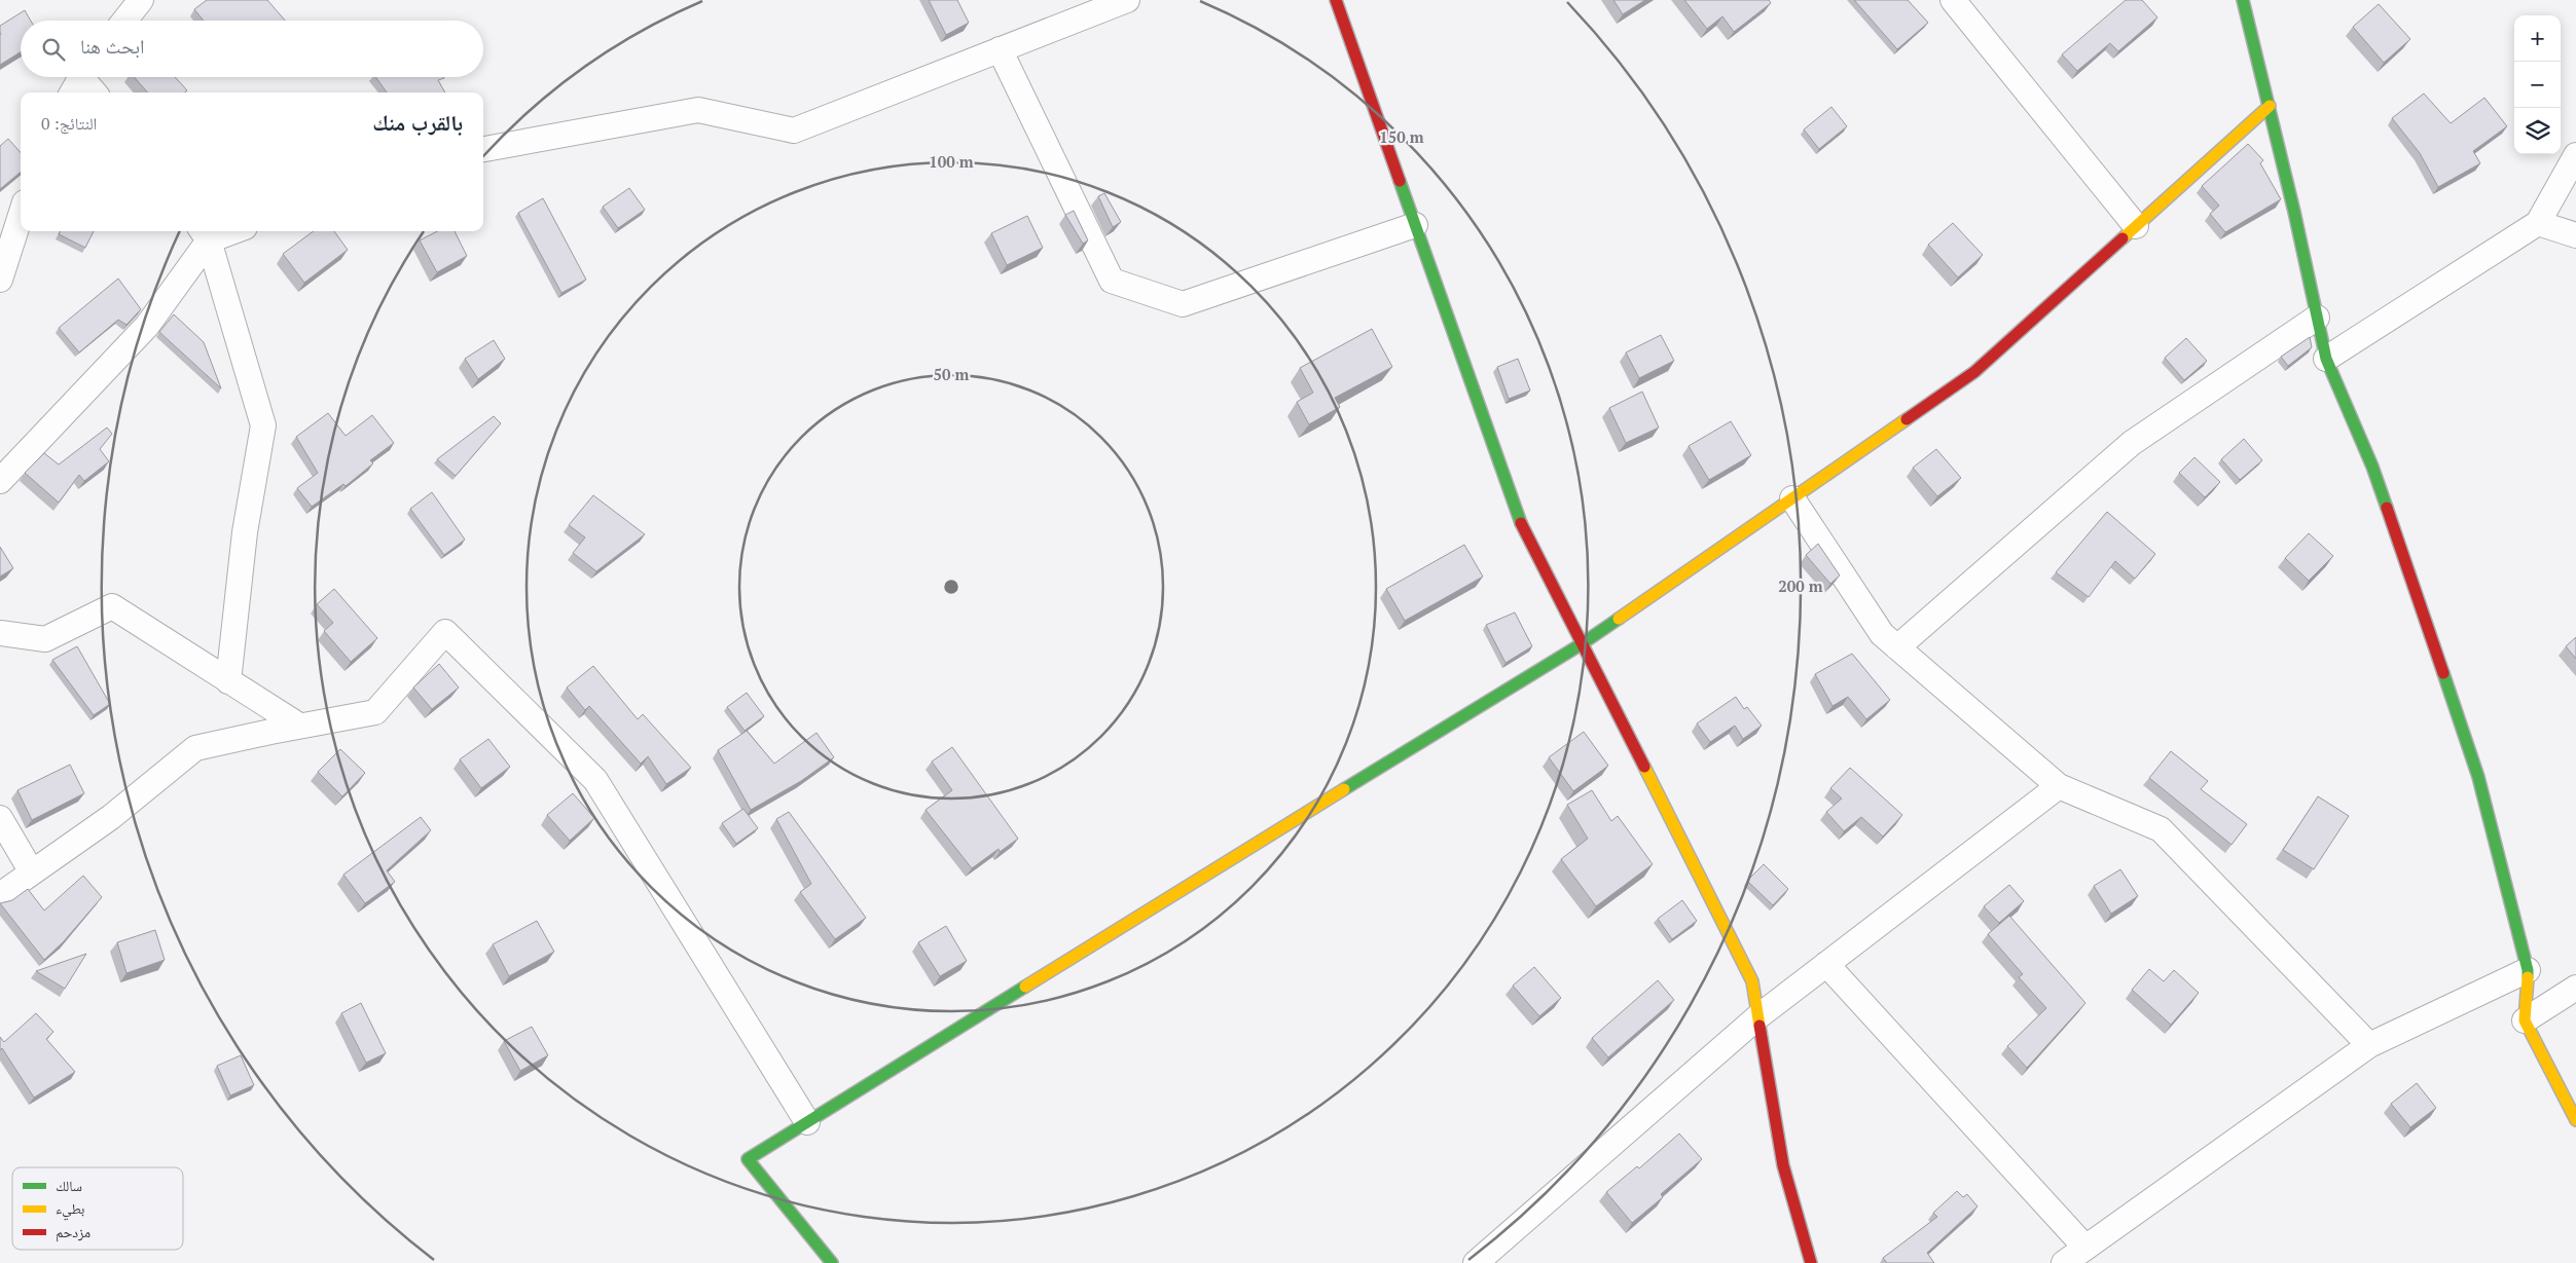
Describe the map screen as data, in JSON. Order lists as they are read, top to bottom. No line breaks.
{"legend":["سالك","بطيء","مزدحم"],"page":{"map_buttons":["+","−"],"search":"ابحث هنا","heading":["بالقرب منك","النتائج: 0"]},"rings":["150 m","100 m","50 m","200 m"]}
